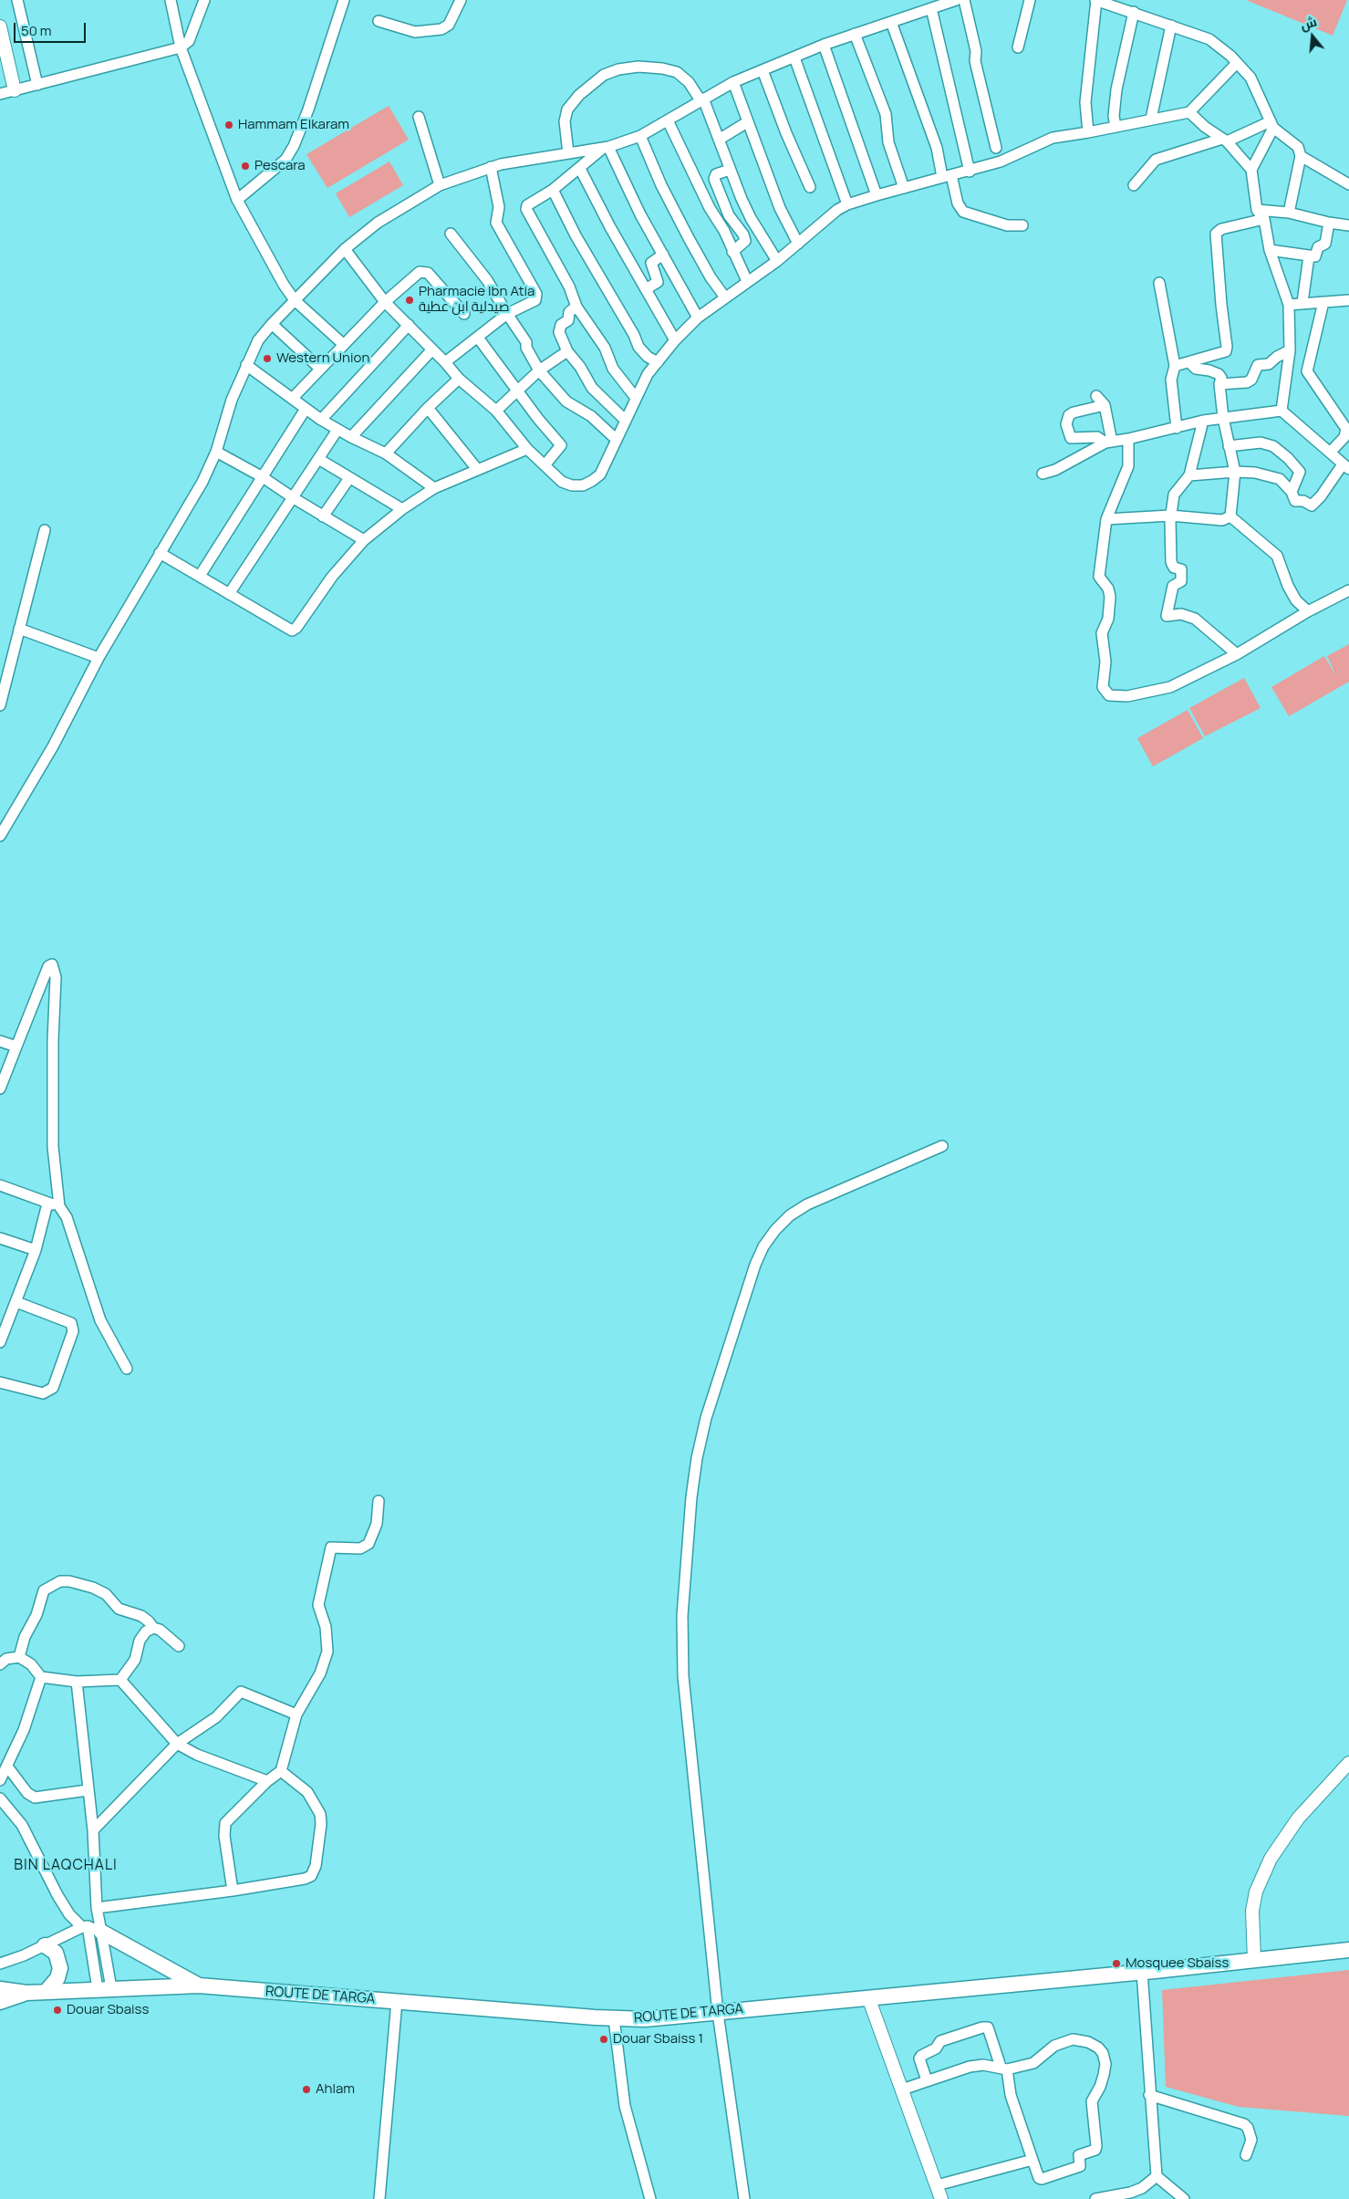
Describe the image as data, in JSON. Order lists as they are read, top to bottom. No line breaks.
{"streets":{"main road":["ROUTE DE TARGA"]},"districts":["BIN LAQCHALI"],"places":["Hammam Elkaram","Pescara","Pharmacie Ibn Atia صيدلية ابن عطية","Western Union","Mosquee Sbaiss","Douar Sbaiss","Douar Sbaiss 1","Ahlam"],"scale_bar":"50 m","north":"top"}
